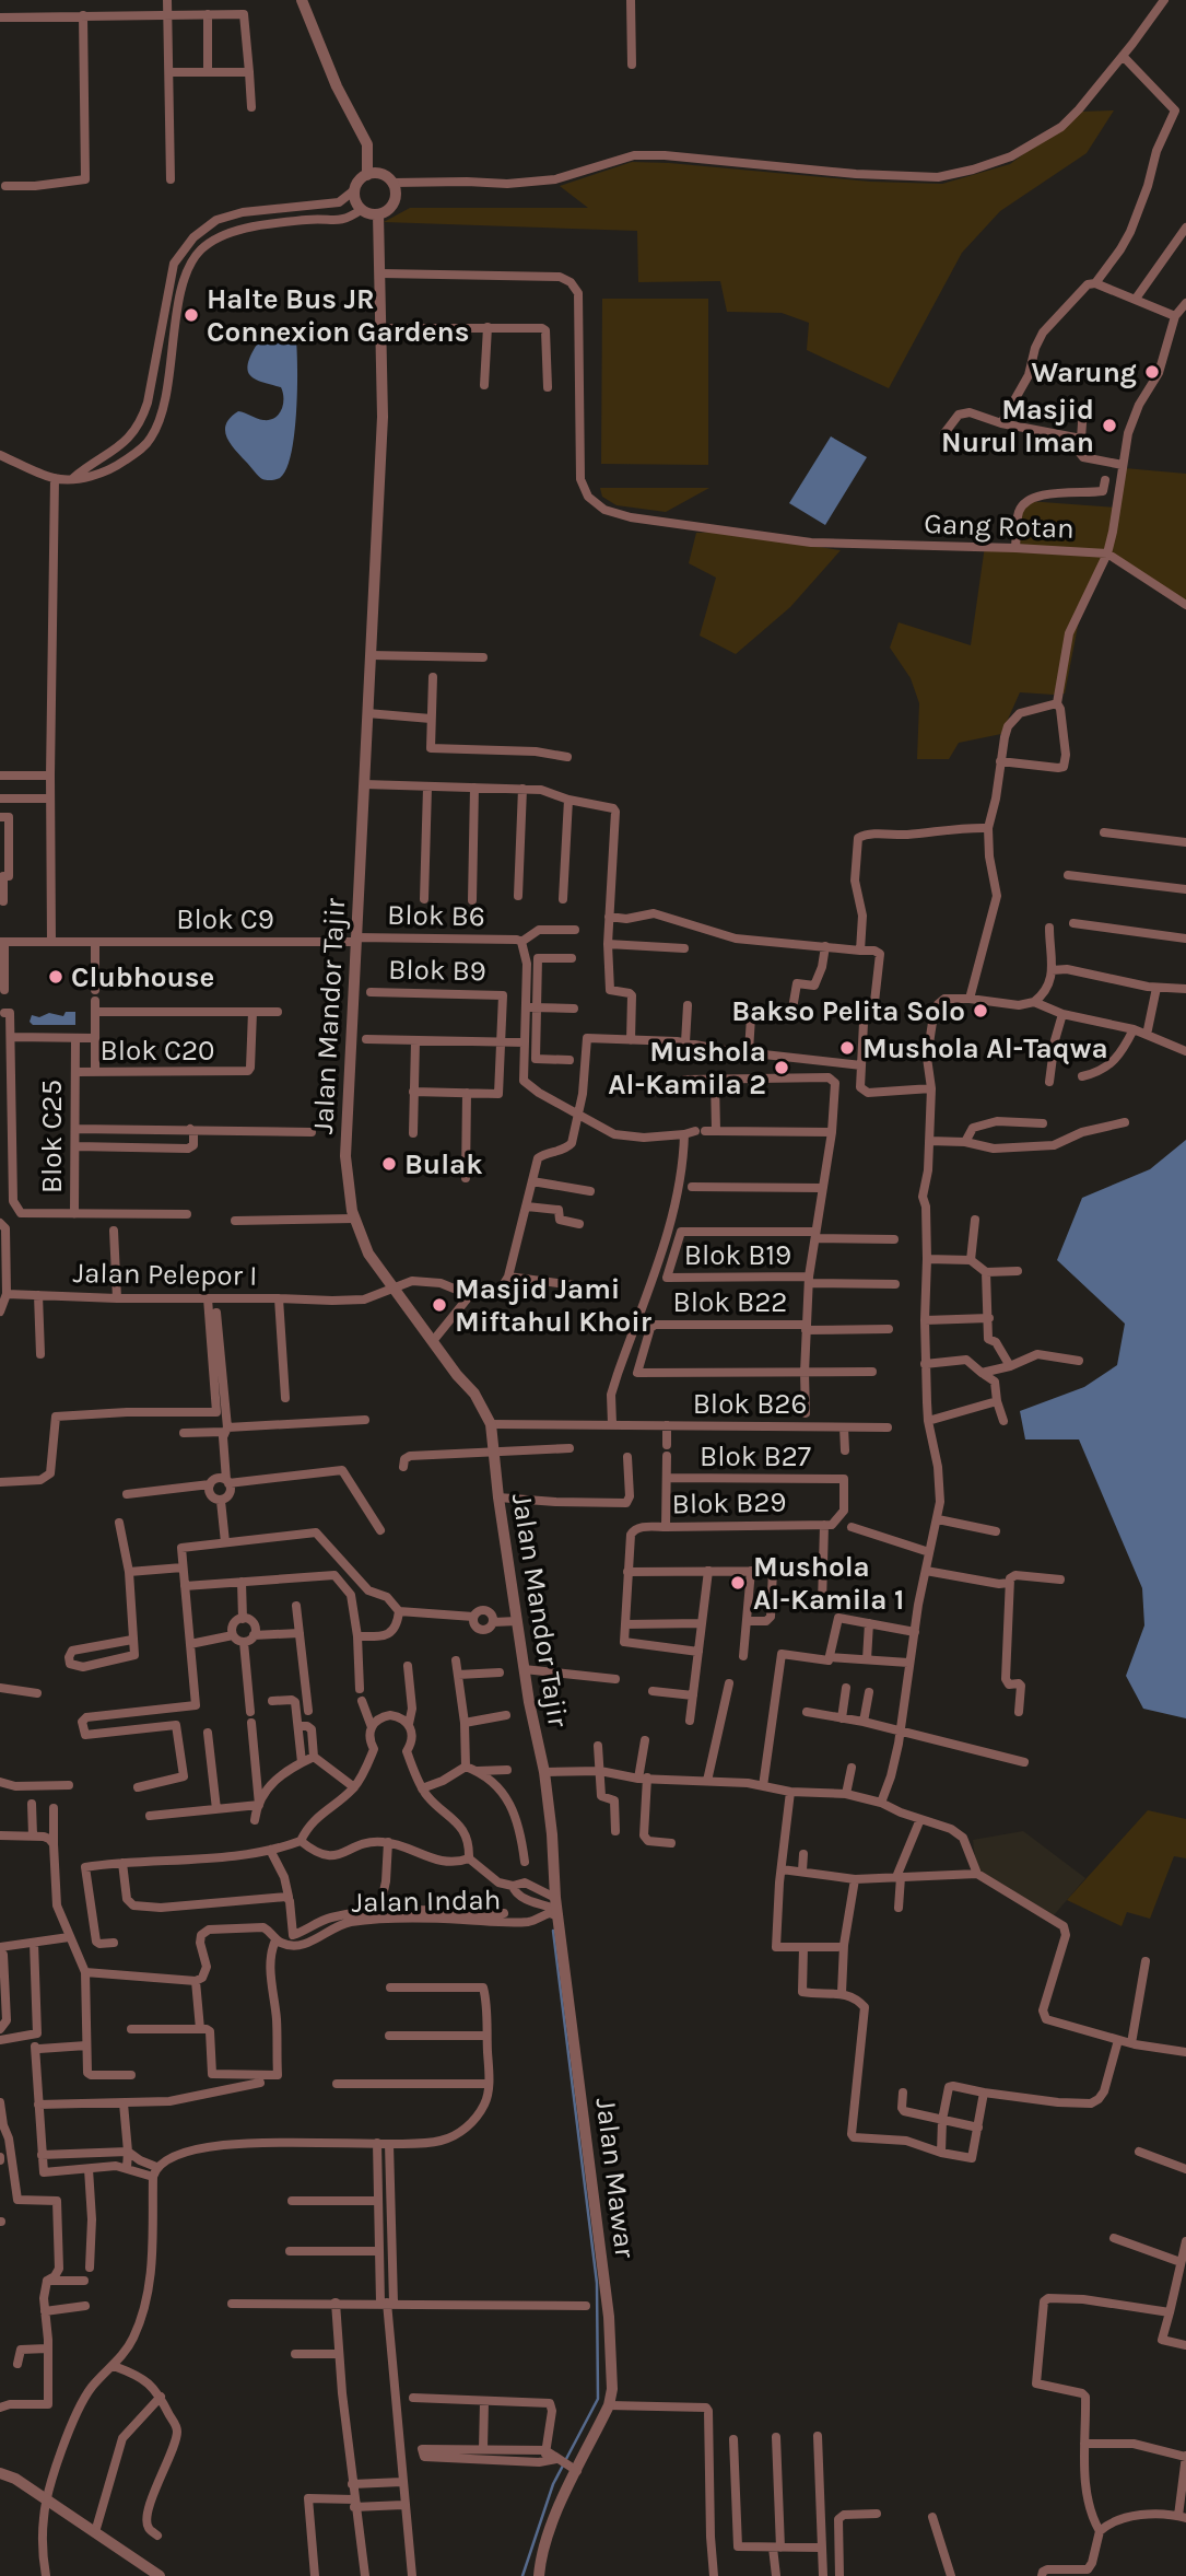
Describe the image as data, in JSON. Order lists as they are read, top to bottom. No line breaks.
{"streets":{"street":["Gang Rotan","Blok B6","Blok C9","Blok B9","Jalan Mandor Tajir","Blok C20","Blok C25","Blok B19","Jalan Pelepor I","Blok B22","Blok B26","Blok B27","Blok B29","Jalan Indah","Jalan Mawar"]},"crossings":[["Blok B6","Blok C9"],["Blok B6","Jalan Mandor Tajir"],["Blok C9","Jalan Mandor Tajir"],["Jalan Mandor Tajir","Jalan Pelepor I"],["Jalan Mandor Tajir","Blok B26"],["Jalan Mandor Tajir","Jalan Mawar"],["Blok C20","Blok C25"],["Blok B27","Blok B29"],["Jalan Indah","Jalan Mawar"]],"places":["Halte Bus JR Connexion Gardens","Warung","Masjid Nurul Iman","Clubhouse","Bakso Pelita Solo","Mushola Al-Taqwa","Mushola Al-Kamila 2","Bulak","Masjid Jami Miftahul Khoir","Mushola Al-Kamila 1"]}
